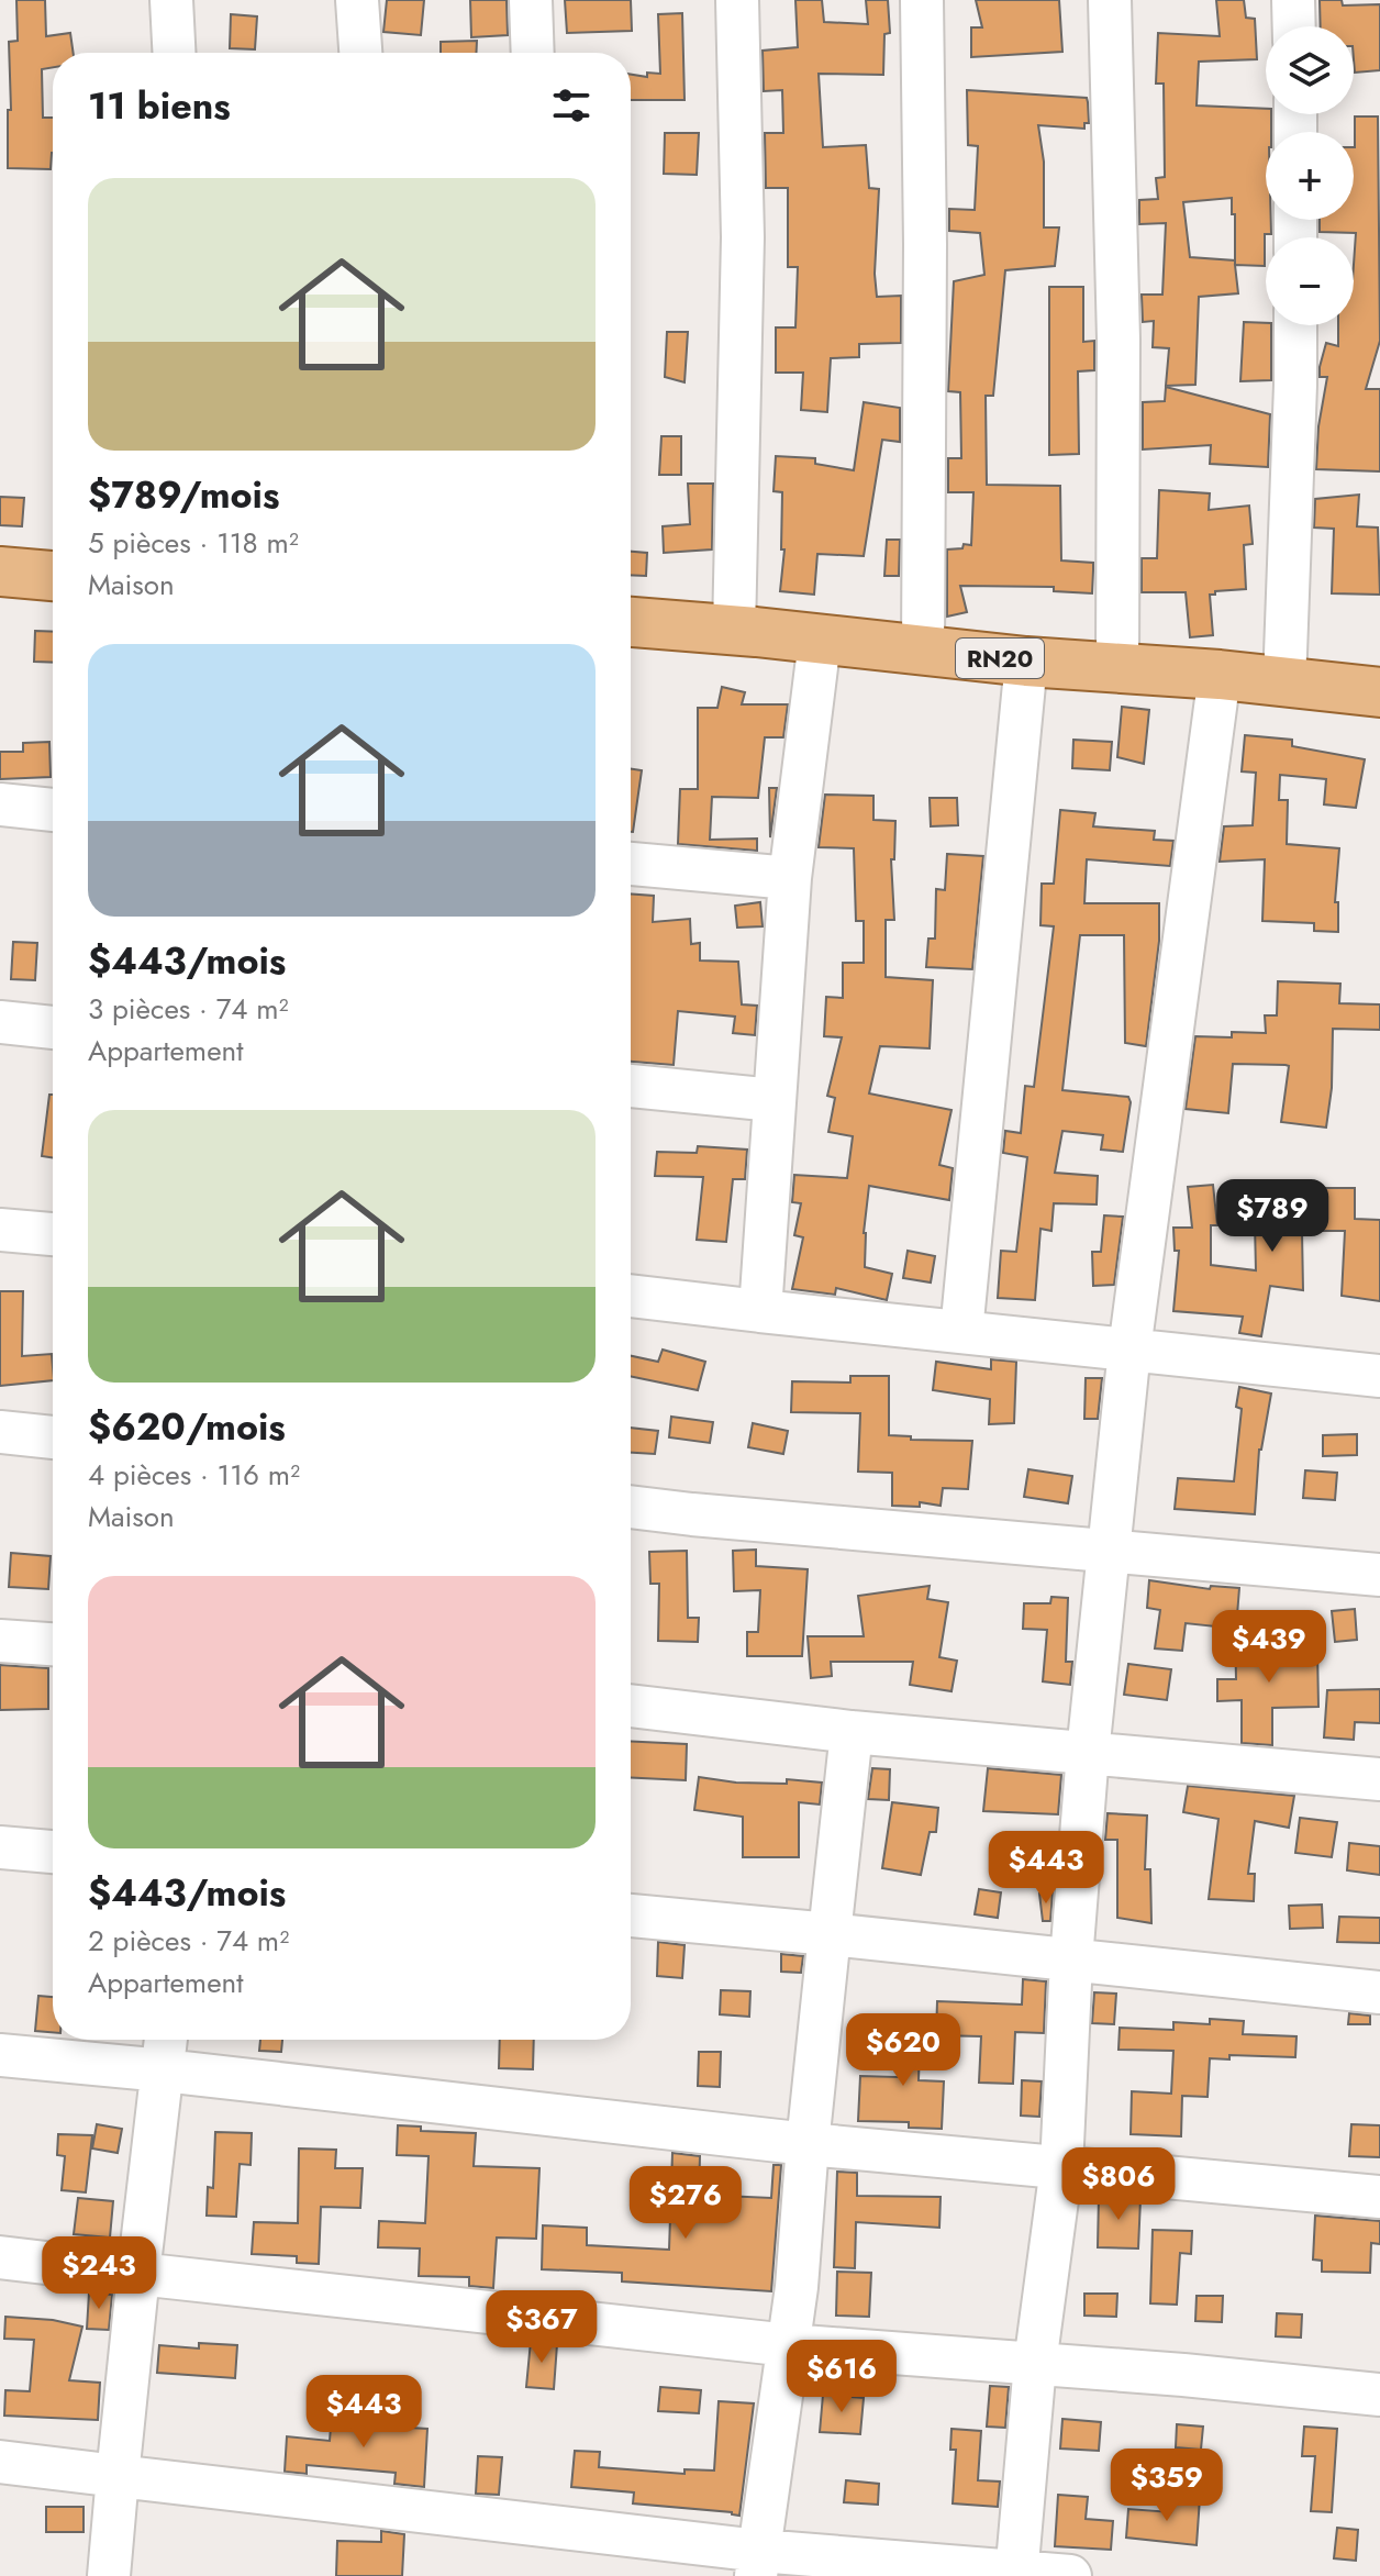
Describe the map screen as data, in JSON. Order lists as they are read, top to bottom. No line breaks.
{"streets":{"main road":["RN20"]},"page":{"map_buttons":["+","−"],"heading":"11 biens","list":[{"name":"$789/mois","note":"5 pièces · 118 m² · Maison"},{"name":"$443/mois","note":"3 pièces · 74 m² · Appartement"},{"name":"$620/mois","note":"4 pièces · 116 m² · Maison"},{"name":"$443/mois","note":"2 pièces · 74 m² · Appartement"}],"price":["$789","$439","$443","$620","$806","$276","$243","$367","$616","$443","$359"]}}
